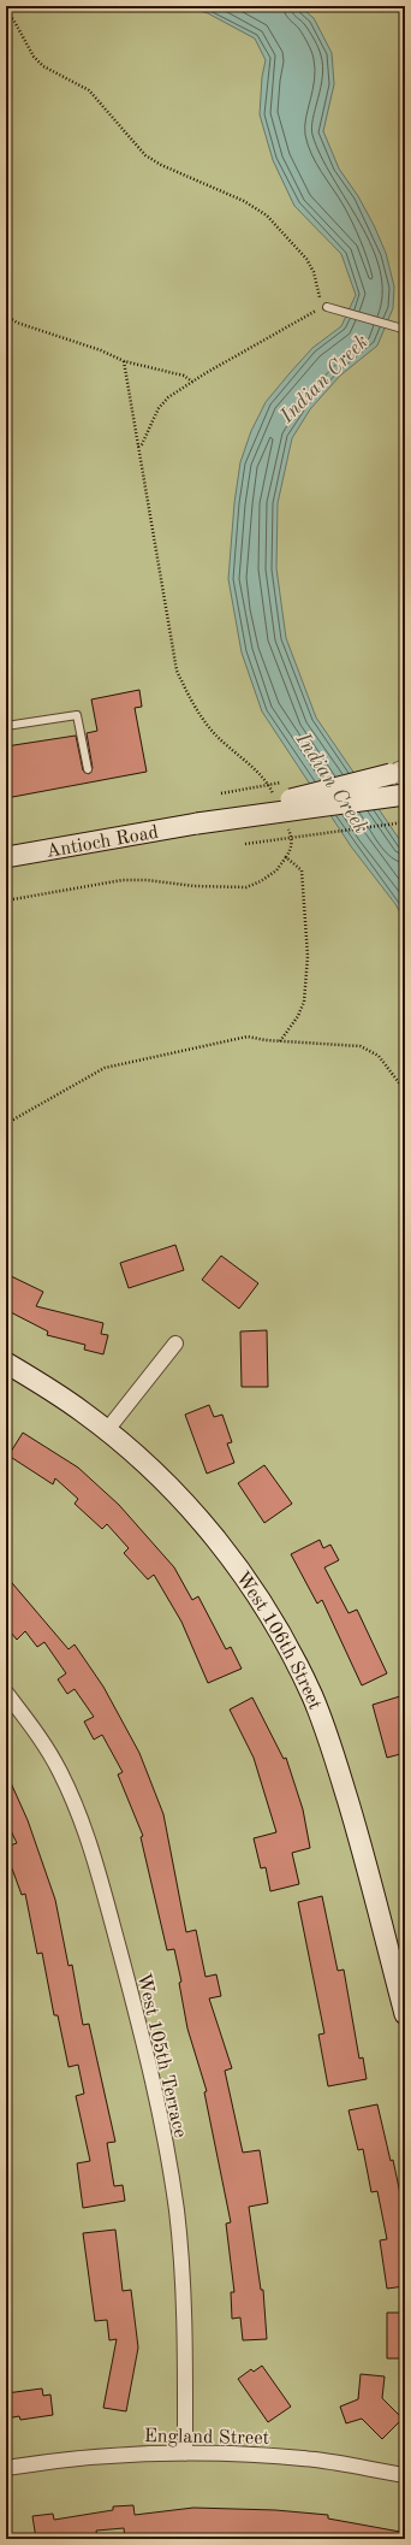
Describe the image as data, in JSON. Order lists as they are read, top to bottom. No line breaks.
{"streets":{"street":["Antioch Road","West 106th Street","West 105th Terrace","England Street"]},"crossings":[["West 105th Terrace","England Street"]],"water":["Indian Creek"]}
